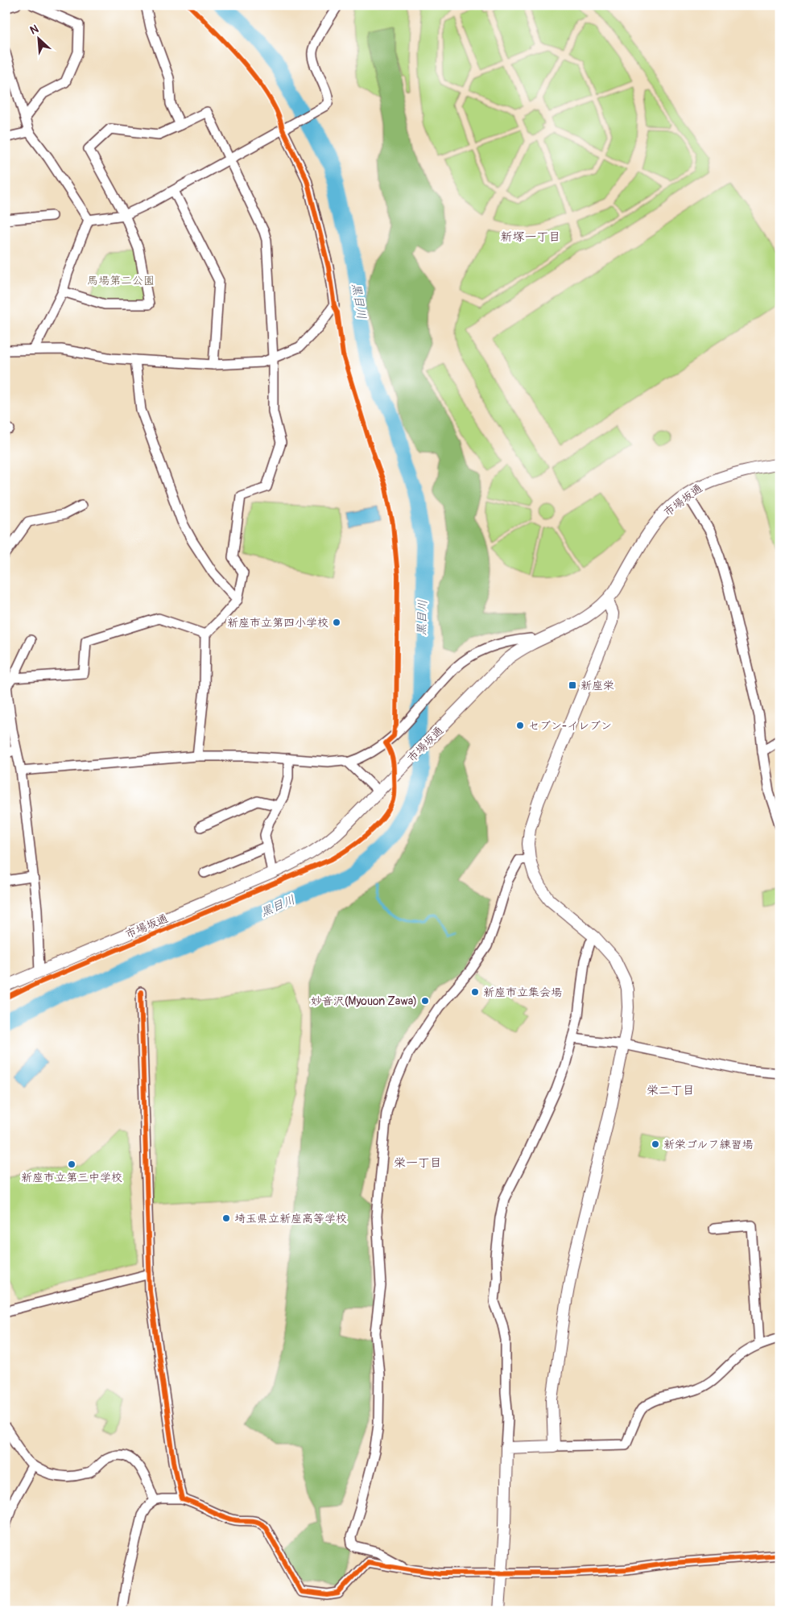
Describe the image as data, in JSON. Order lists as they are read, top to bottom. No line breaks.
{"streets":{"street":["市場坂通"]},"districts":["新塚一丁目","栄二丁目","栄一丁目"],"water":["黒目川"],"parks":["馬場第二公園"],"places":{"other":["新座市立第四小学校","セブン-イレブン","新座市立集会場","妙音沢(Myouon Zawa)","新栄ゴルフ練習場","新座市立第三中学校","埼玉県立新座高等学校"],"transit":["新座栄"]},"north":"top left"}
